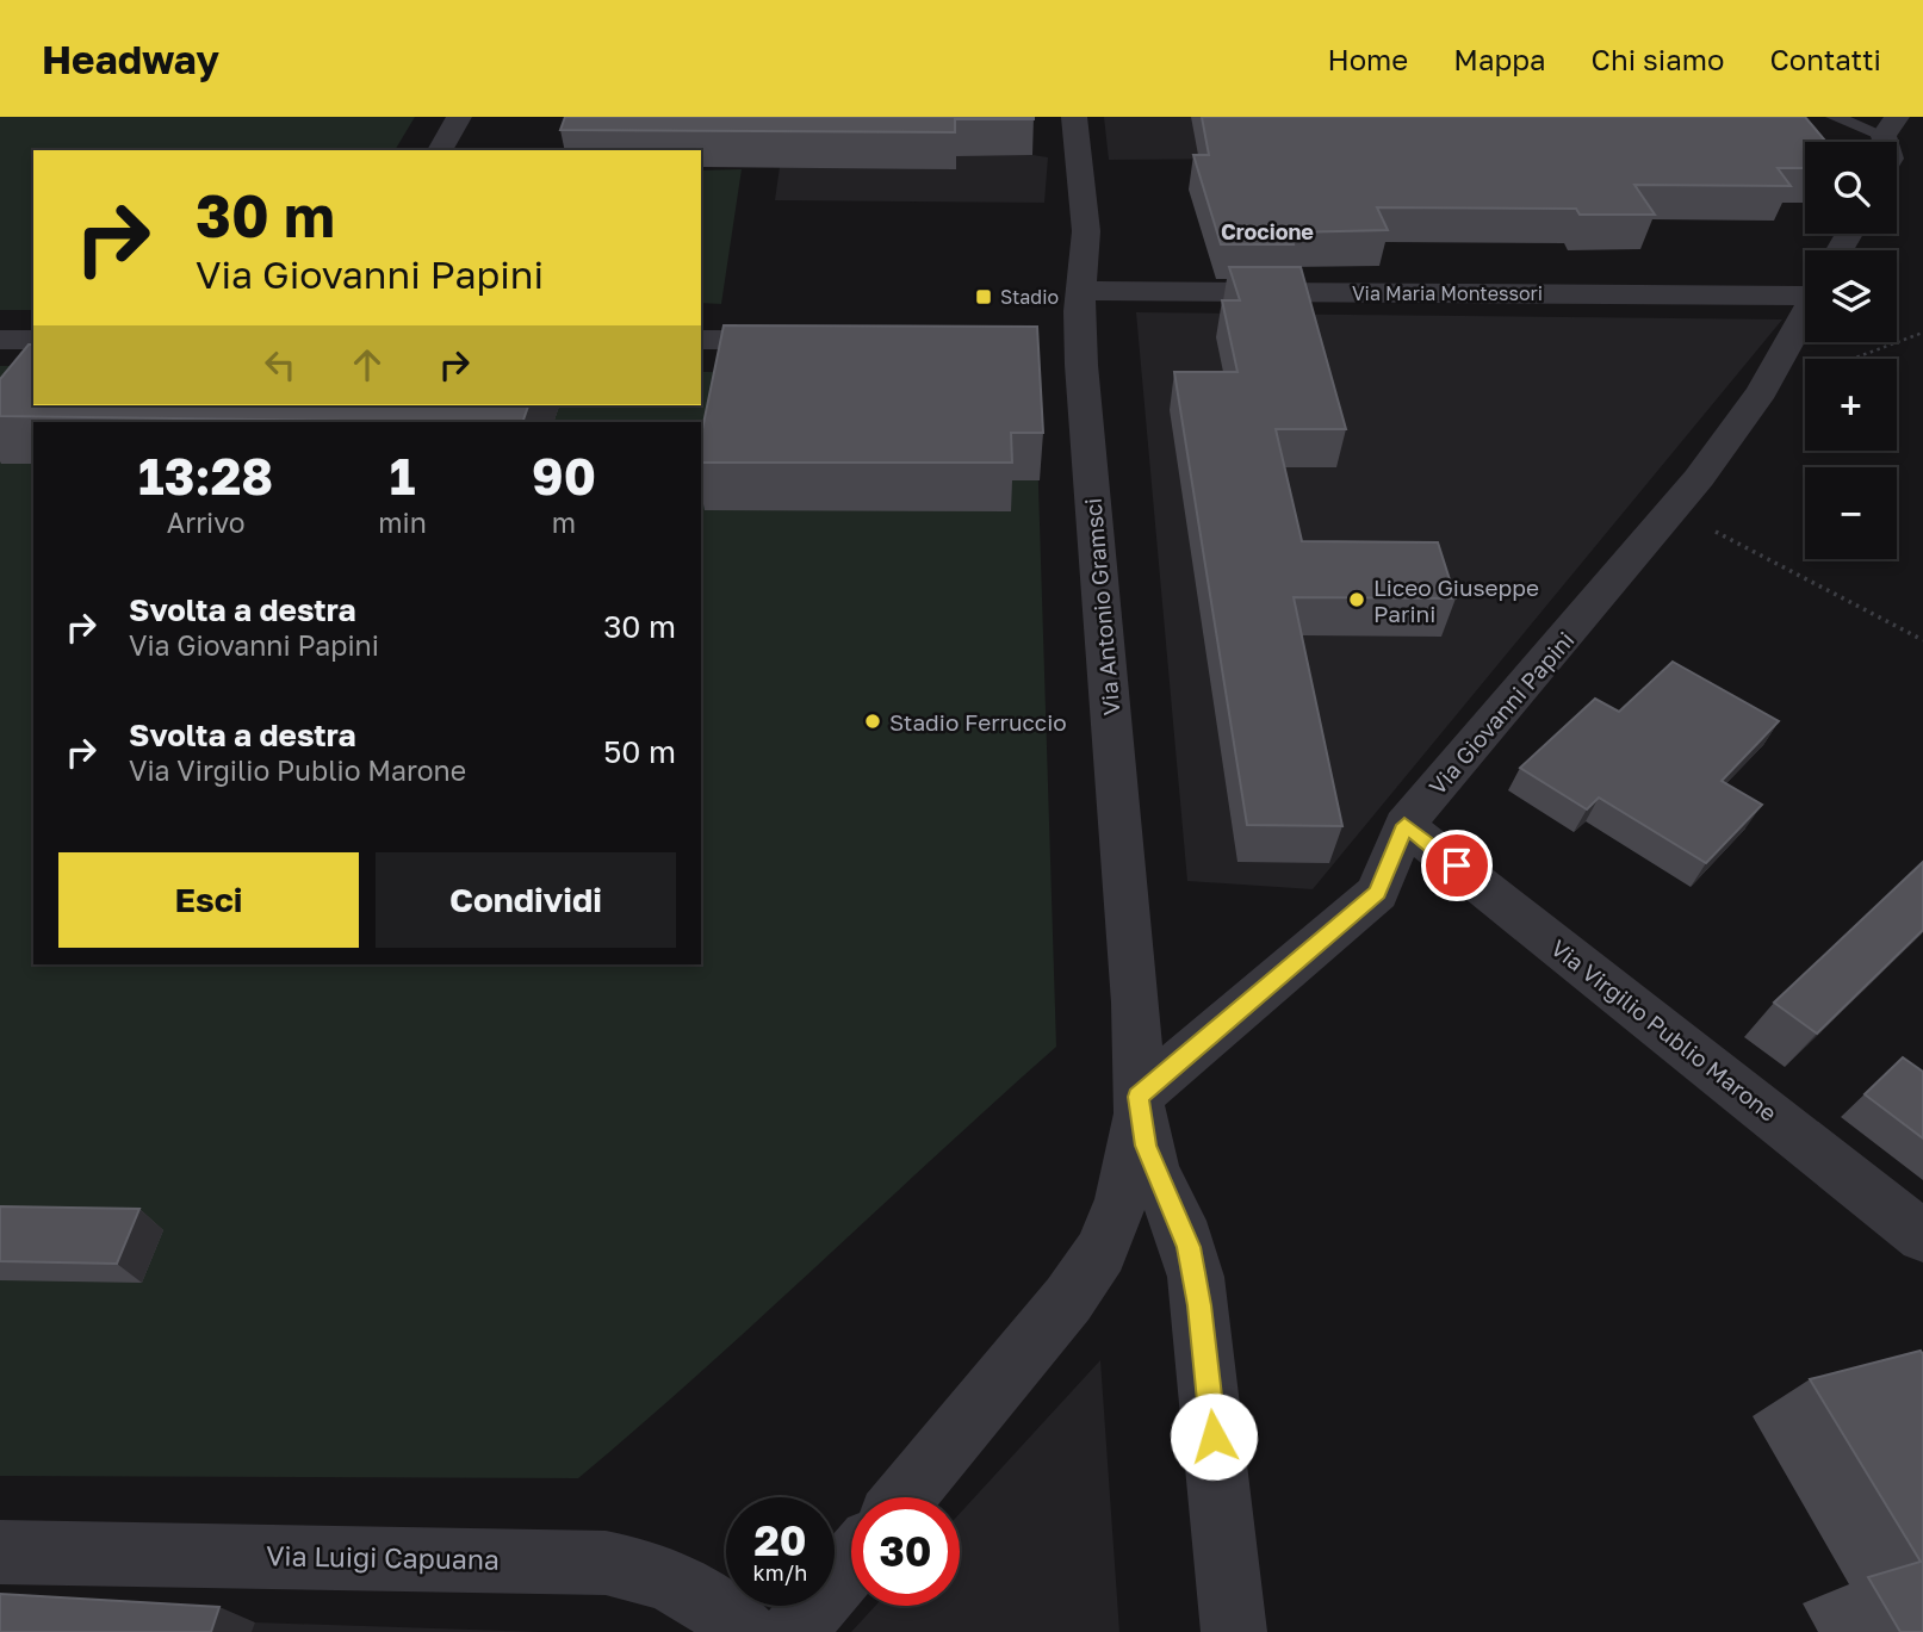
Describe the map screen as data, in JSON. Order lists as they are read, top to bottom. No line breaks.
{"streets":{"street":["Via Maria Montessori","Via Antonio Gramsci","Via Giovanni Papini","Via Virgilio Publio Marone","Via Luigi Capuana"]},"crossings":[["Via Maria Montessori","Via Antonio Gramsci"],["Via Antonio Gramsci","Via Giovanni Papini"],["Via Giovanni Papini","Via Virgilio Publio Marone"]],"districts":["Crocione"],"places":{"transit":["Stadio"],"other":["Liceo Giuseppe Parini","Stadio Ferruccio"]},"page":{"header":"Headway","nav":["Home","Mappa","Chi siamo","Contatti"],"map_buttons":["+","−"],"turn":["30 m","Via Giovanni Papini"],"eta":["13:28","Arrivo","1","min","90","m"],"list":[{"name":"Svolta a destra","note":"Via Giovanni Papini","value":"30 m"},{"name":"Svolta a destra","note":"Via Virgilio Publio Marone","value":"50 m"}],"buttons":["Esci","Condividi"],"speed":"20 km/h","limit":"30"}}
